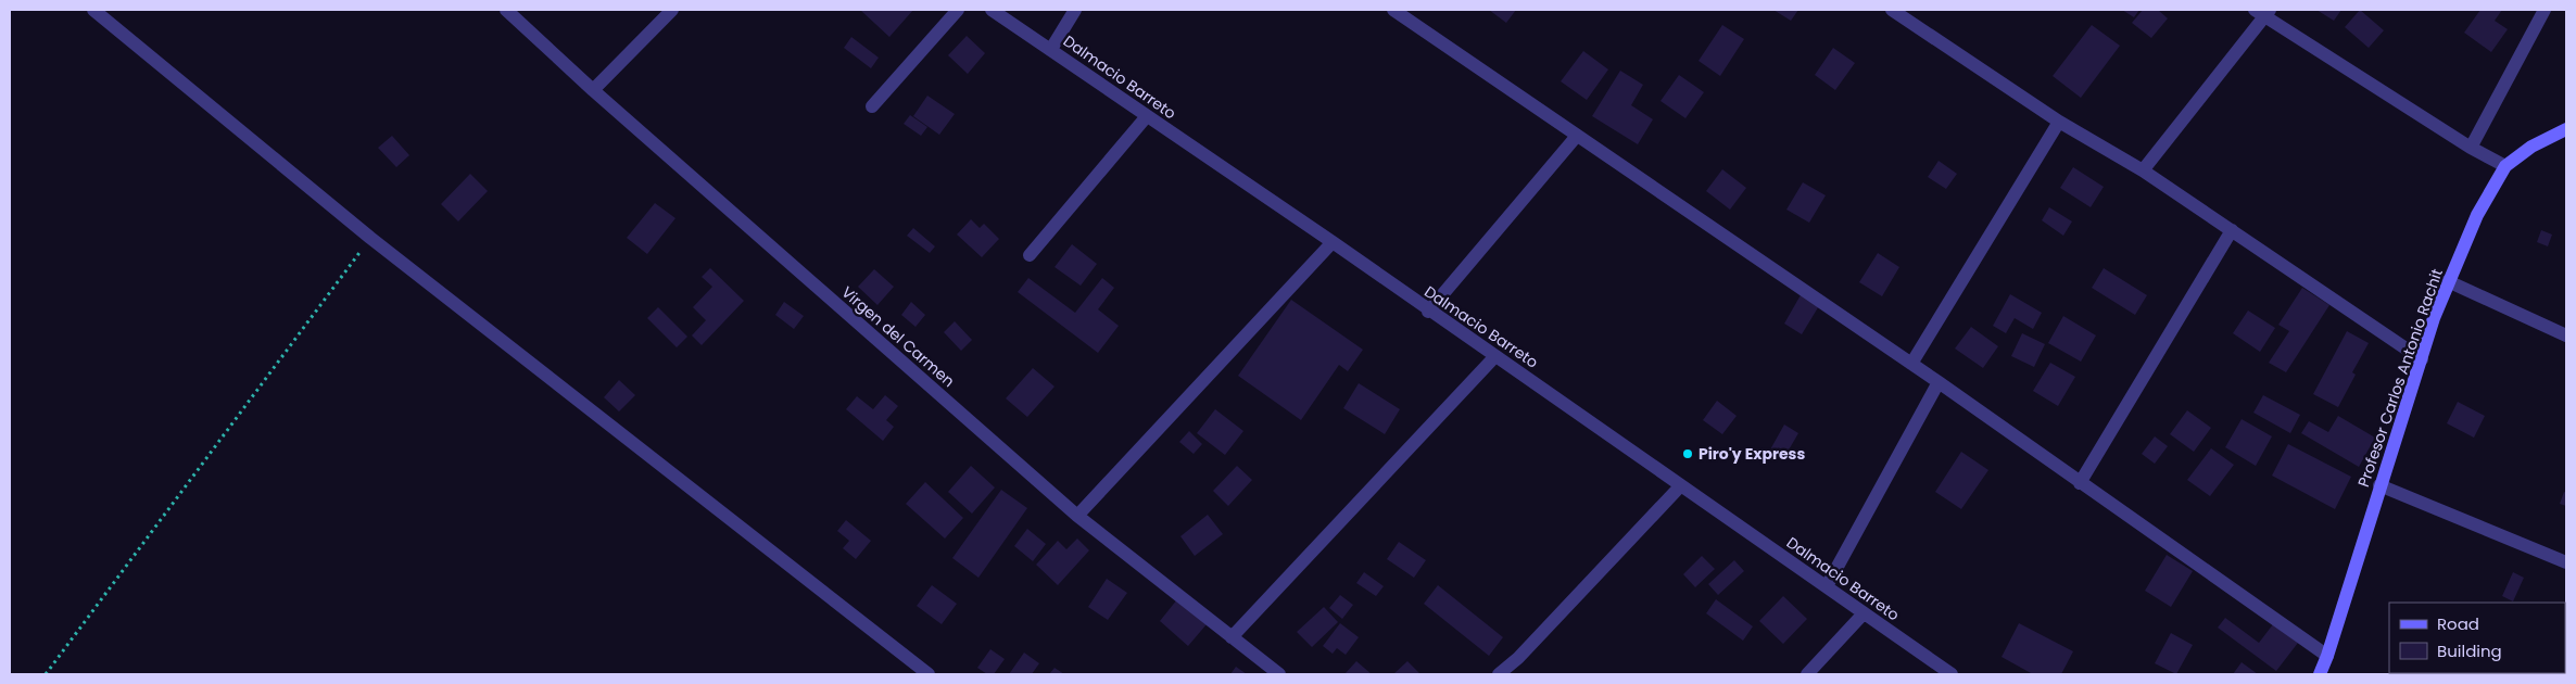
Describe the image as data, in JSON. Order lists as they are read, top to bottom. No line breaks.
{"streets":{"main road":["Profesor Carlos Antonio Rachit"],"street":["Dalmacio Barreto","Virgen del Carmen"]},"places":["Piro'y Express"],"legend":["Road","Building"]}
